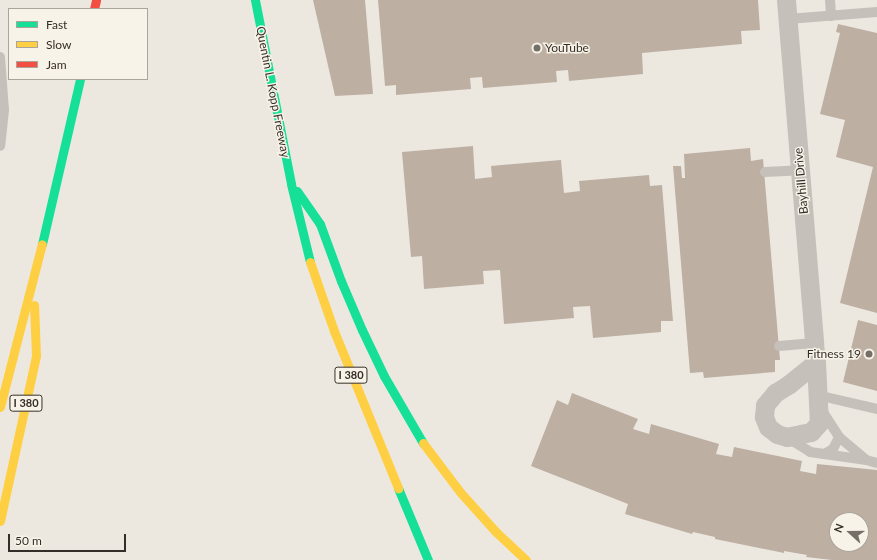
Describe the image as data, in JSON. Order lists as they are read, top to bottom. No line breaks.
{"streets":{"highway":["Quentin L. Kopp Freeway","I 380"],"street":["Bayhill Drive"]},"crossings":[["Quentin L. Kopp Freeway","I 380"]],"places":["YouTube","Fitness 19"],"legend":["Fast","Slow","Jam"],"scale_bar":"50 m","north":"left"}
